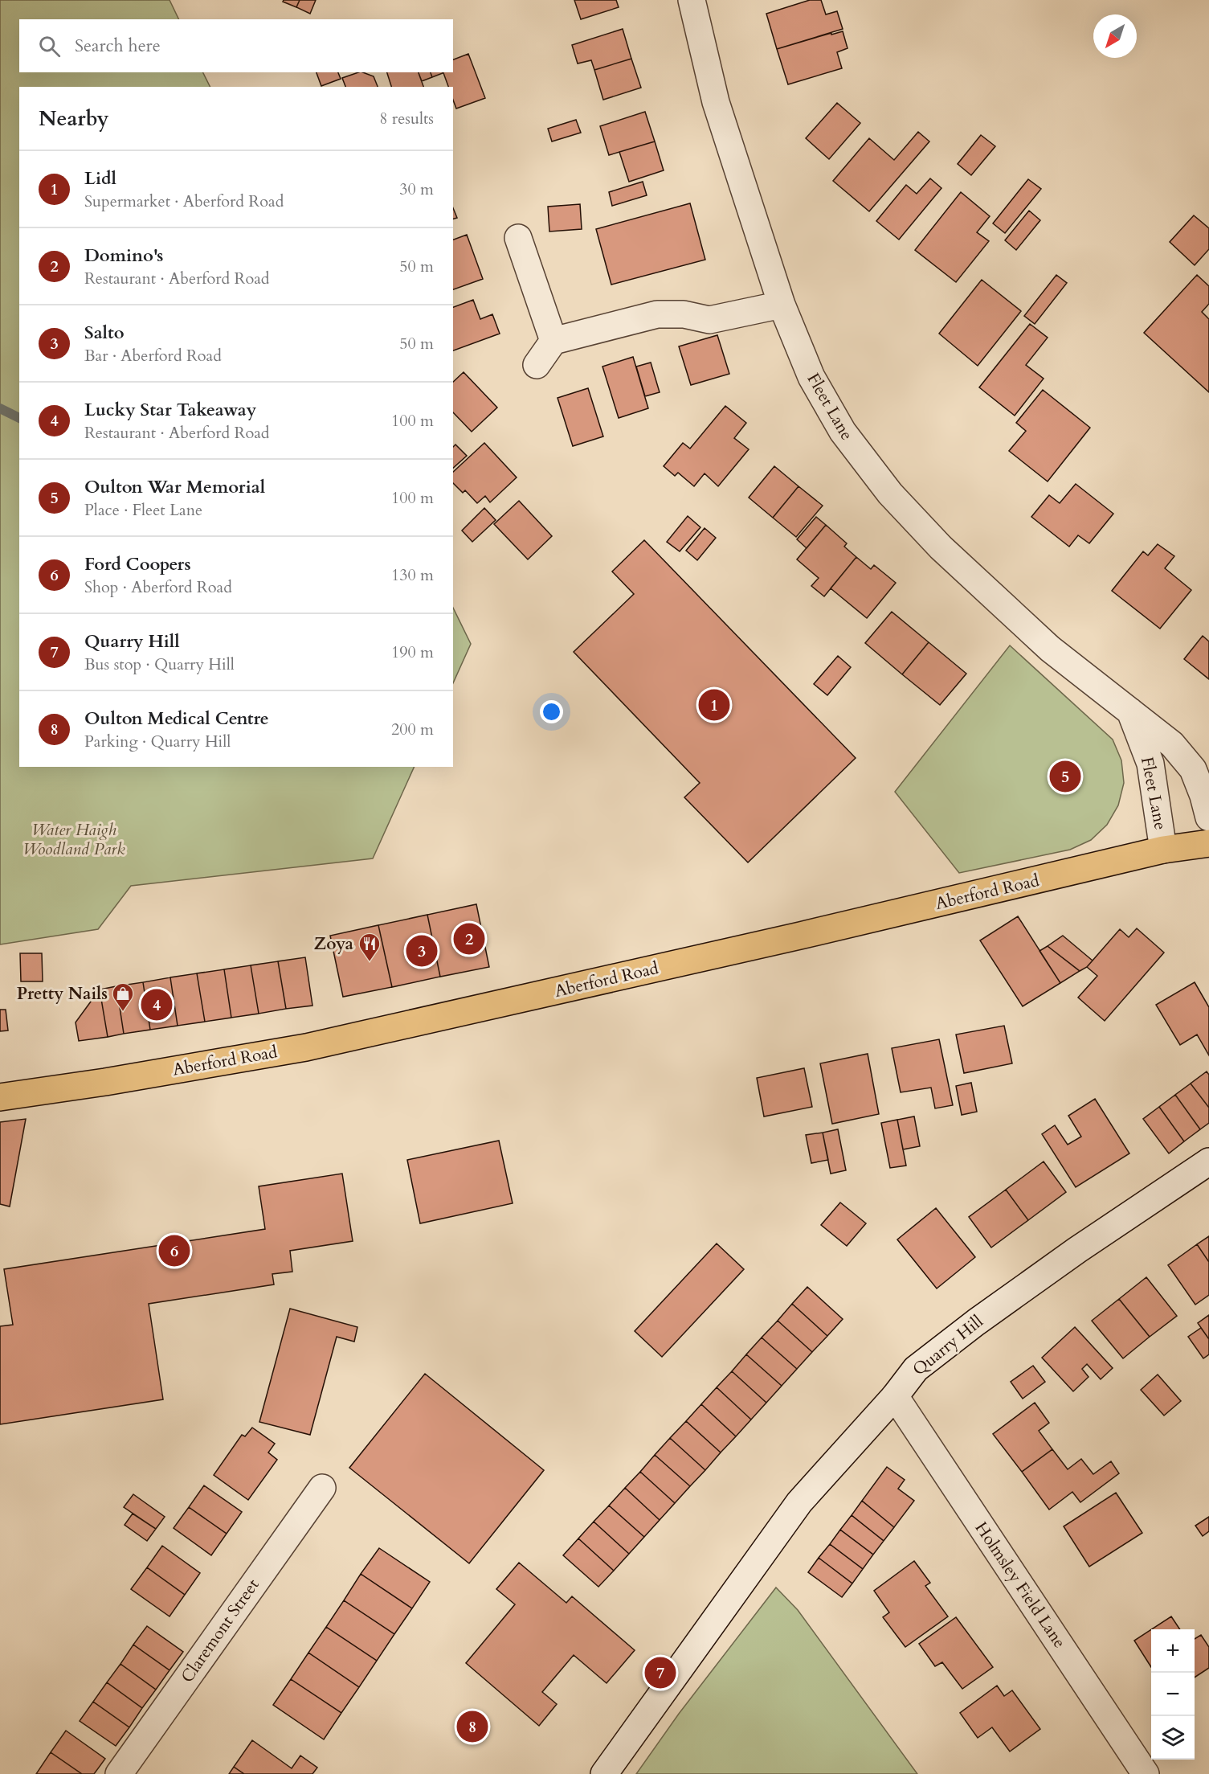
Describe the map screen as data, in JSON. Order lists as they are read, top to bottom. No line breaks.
{"streets":{"main road":["Aberford Road"],"street":["Fleet Lane","Quarry Hill","Holmsley Field Lane","Claremont Street"]},"crossings":[["Fleet Lane","Aberford Road"],["Quarry Hill","Holmsley Field Lane"]],"parks":["Water Haigh Woodland Park"],"places":{"restaurant":["Zoya"],"shop":["Pretty Nails"]},"north":"bottom left","page":{"search":"Search here","heading":["Nearby","8 results"],"list":[{"mark":"1","name":"Lidl","note":"Supermarket · Aberford Road","value":"30 m"},{"mark":"2","name":"Domino's","note":"Restaurant · Aberford Road","value":"50 m"},{"mark":"3","name":"Salto","note":"Bar · Aberford Road","value":"50 m"},{"mark":"4","name":"Lucky Star Takeaway","note":"Restaurant · Aberford Road","value":"100 m"},{"mark":"5","name":"Oulton War Memorial","note":"Place · Fleet Lane","value":"100 m"},{"mark":"6","name":"Ford Coopers","note":"Shop · Aberford Road","value":"130 m"},{"mark":"7","name":"Quarry Hill","note":"Bus stop · Quarry Hill","value":"190 m"},{"mark":"8","name":"Oulton Medical Centre","note":"Parking · Quarry Hill","value":"200 m"}],"pins":["1","5","2","3","4","6","7","8"],"map_buttons":["+","−"]}}
